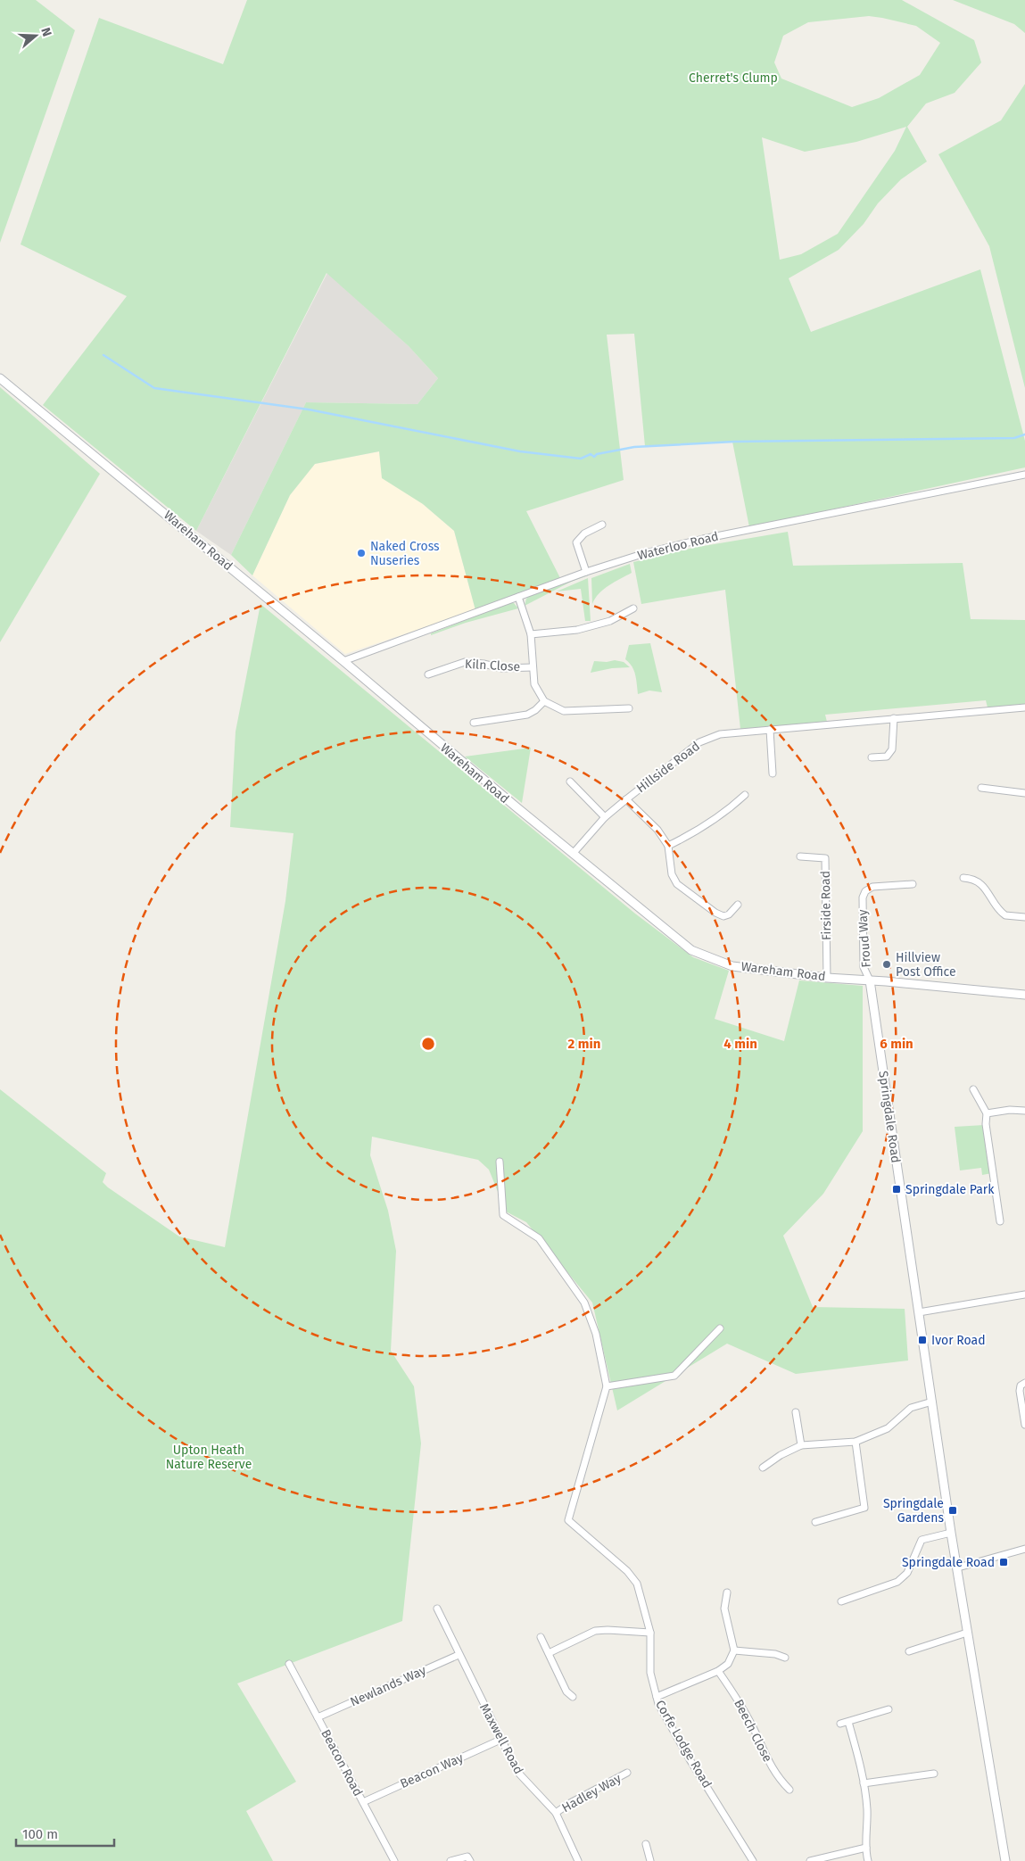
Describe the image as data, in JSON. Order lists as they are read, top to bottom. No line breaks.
{"streets":{"street":["Wareham Road","Waterloo Road","Kiln Close","Hillside Road","Firside Road","Froud Way","Springdale Road","Newlands Way","Beech Close","Maxwell Road","Corfe Lodge Road","Beacon Road","Beacon Way","Hadley Way"]},"crossings":[["Wareham Road","Waterloo Road"],["Wareham Road","Hillside Road"],["Wareham Road","Firside Road"],["Wareham Road","Froud Way"],["Wareham Road","Springdale Road"],["Froud Way","Springdale Road"],["Newlands Way","Maxwell Road"],["Newlands Way","Beacon Road"],["Maxwell Road","Beacon Way"],["Maxwell Road","Hadley Way"],["Beacon Road","Beacon Way"]],"parks":["Cherret's Clump","Upton Heath Nature Reserve"],"places":{"other":["Naked Cross Nuseries","Hillview Post Office"],"transit":["Springdale Park","Ivor Road","Springdale Gardens","Springdale Road"]},"scale_bar":"100 m","north":"right","rings":["2 min","4 min","6 min"]}
